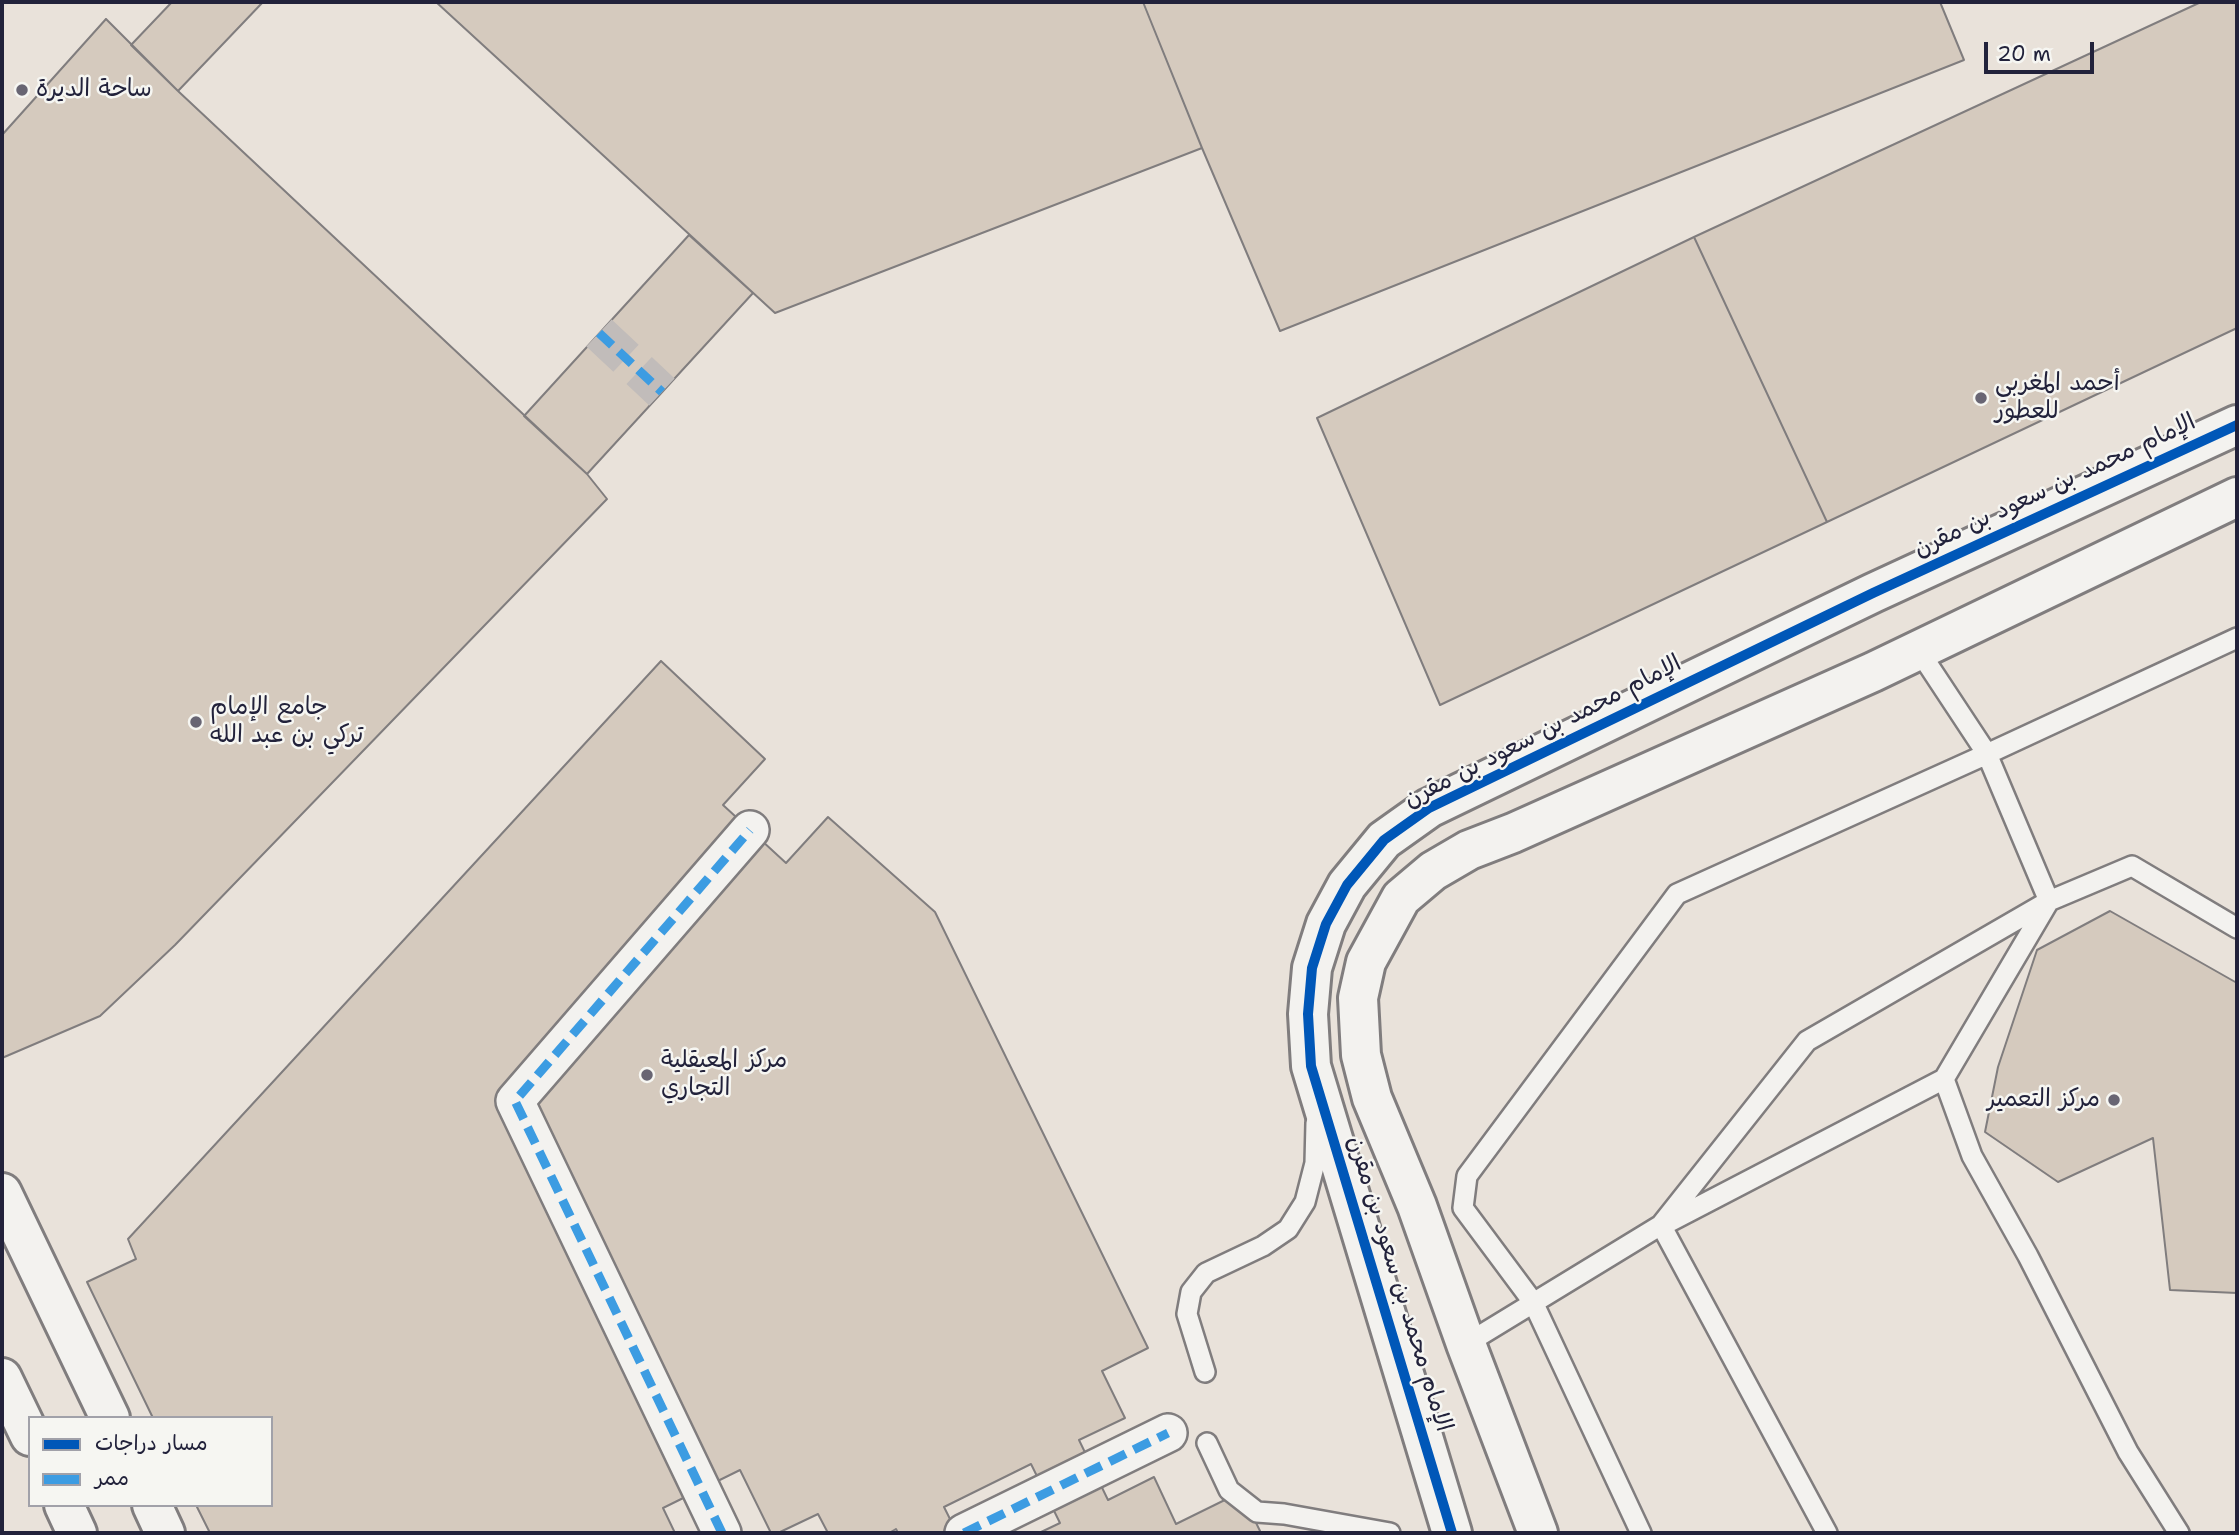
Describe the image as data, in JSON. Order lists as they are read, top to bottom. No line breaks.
{"streets":{"street":["الإمام محمد بن سعود بن مقرن"]},"places":["ساحة الديرة","أحمد المغربي للعطور","جامع الإمام تركي بن عبد الله","مركز المعيقلية التجاري","مركز التعمير"],"legend":["مسار دراجات","ممر"],"scale_bar":"20 m"}
